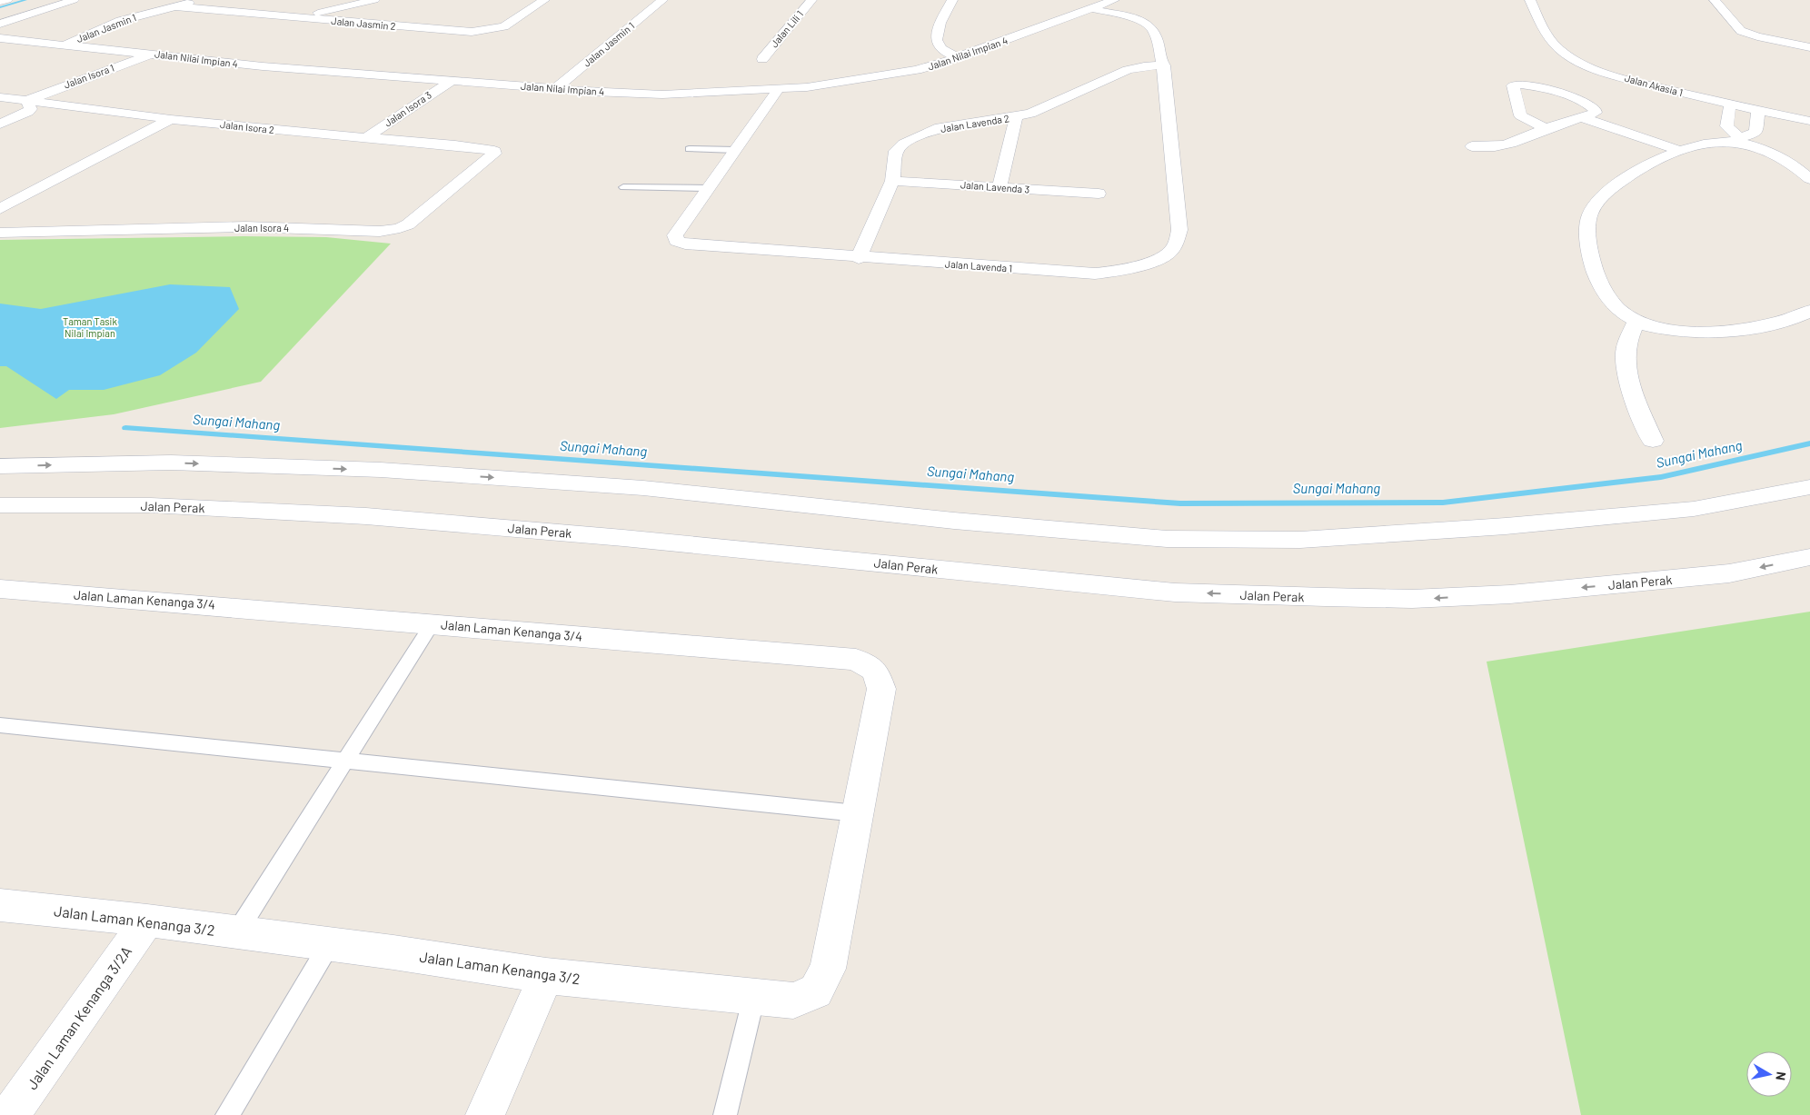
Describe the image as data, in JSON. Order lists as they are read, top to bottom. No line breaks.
{"streets":{"street":["Jalan Jasmin 2","Jalan Jasmin 1","Jalan Lili 1","Jalan Nilai Impian 4","Jalan Isora 1","Jalan Akasia 1","Jalan Isora 3","Jalan Lavenda 2","Jalan Isora 2","Jalan Lavenda 3","Jalan Isora 4","Jalan Lavenda 1","Jalan Perak","Jalan Laman Kenanga 3/4","Jalan Laman Kenanga 3/2","Jalan Laman Kenanga 3/2A"]},"crossings":[["Jalan Jasmin 2","Jalan Jasmin 1"],["Jalan Jasmin 1","Jalan Nilai Impian 4"],["Jalan Nilai Impian 4","Jalan Isora 1"],["Jalan Nilai Impian 4","Jalan Isora 3"],["Jalan Nilai Impian 4","Jalan Lavenda 1"],["Jalan Isora 1","Jalan Isora 2"],["Jalan Isora 3","Jalan Isora 2"],["Jalan Lavenda 2","Jalan Lavenda 3"],["Jalan Lavenda 2","Jalan Lavenda 1"],["Jalan Isora 2","Jalan Isora 4"],["Jalan Laman Kenanga 3/4","Jalan Laman Kenanga 3/2"],["Jalan Laman Kenanga 3/2","Jalan Laman Kenanga 3/2A"]],"water":["Sungai Mahang"],"parks":["Taman Tasik Nilai Impian"],"north":"right"}
